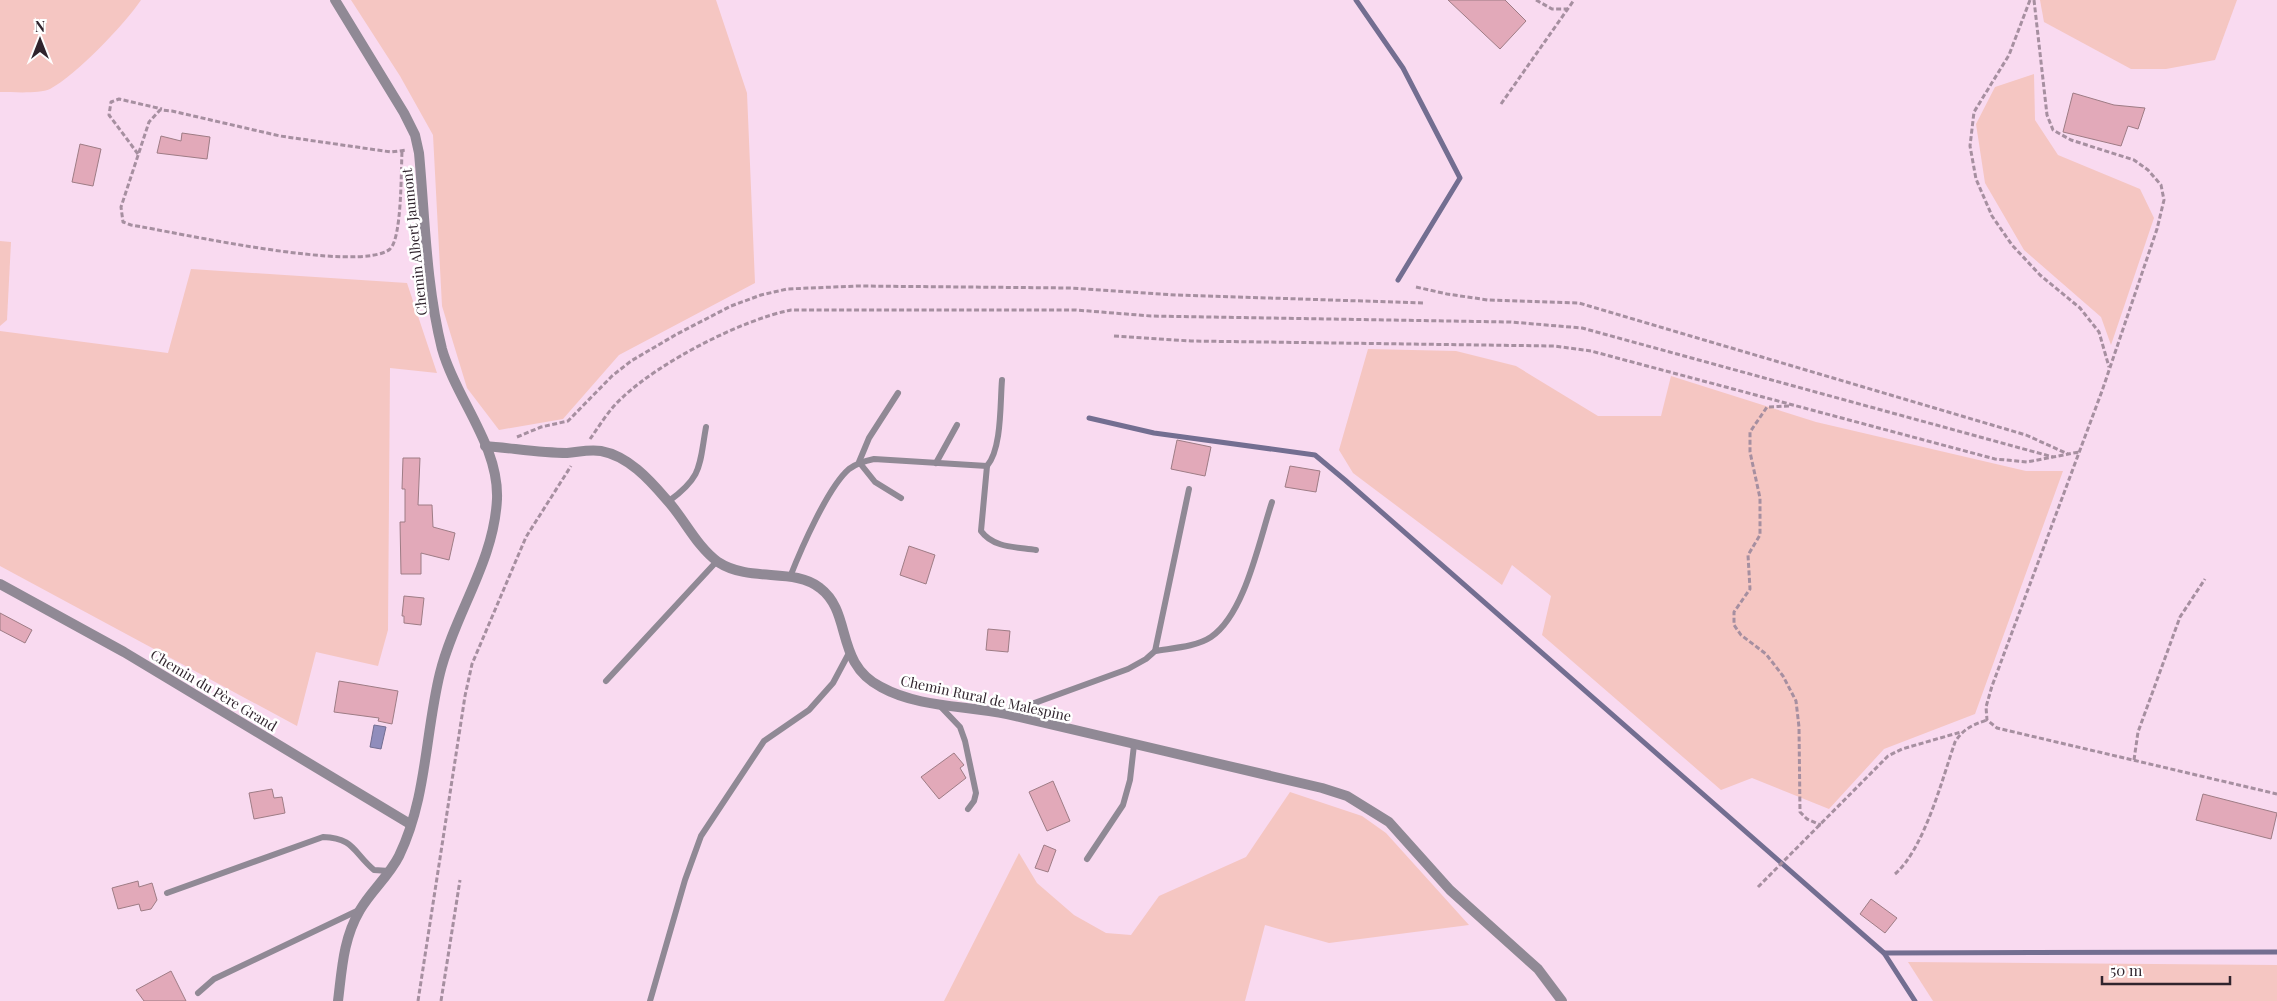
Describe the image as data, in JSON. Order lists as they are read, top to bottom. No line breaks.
{"streets":{"street":["Chemin Albert Jaumont","Chemin du Père Grand","Chemin Rural de Malespine"]},"crossings":[["Chemin Albert Jaumont","Chemin du Père Grand"],["Chemin Albert Jaumont","Chemin Rural de Malespine"]],"scale_bar":"50 m","north":"top"}
